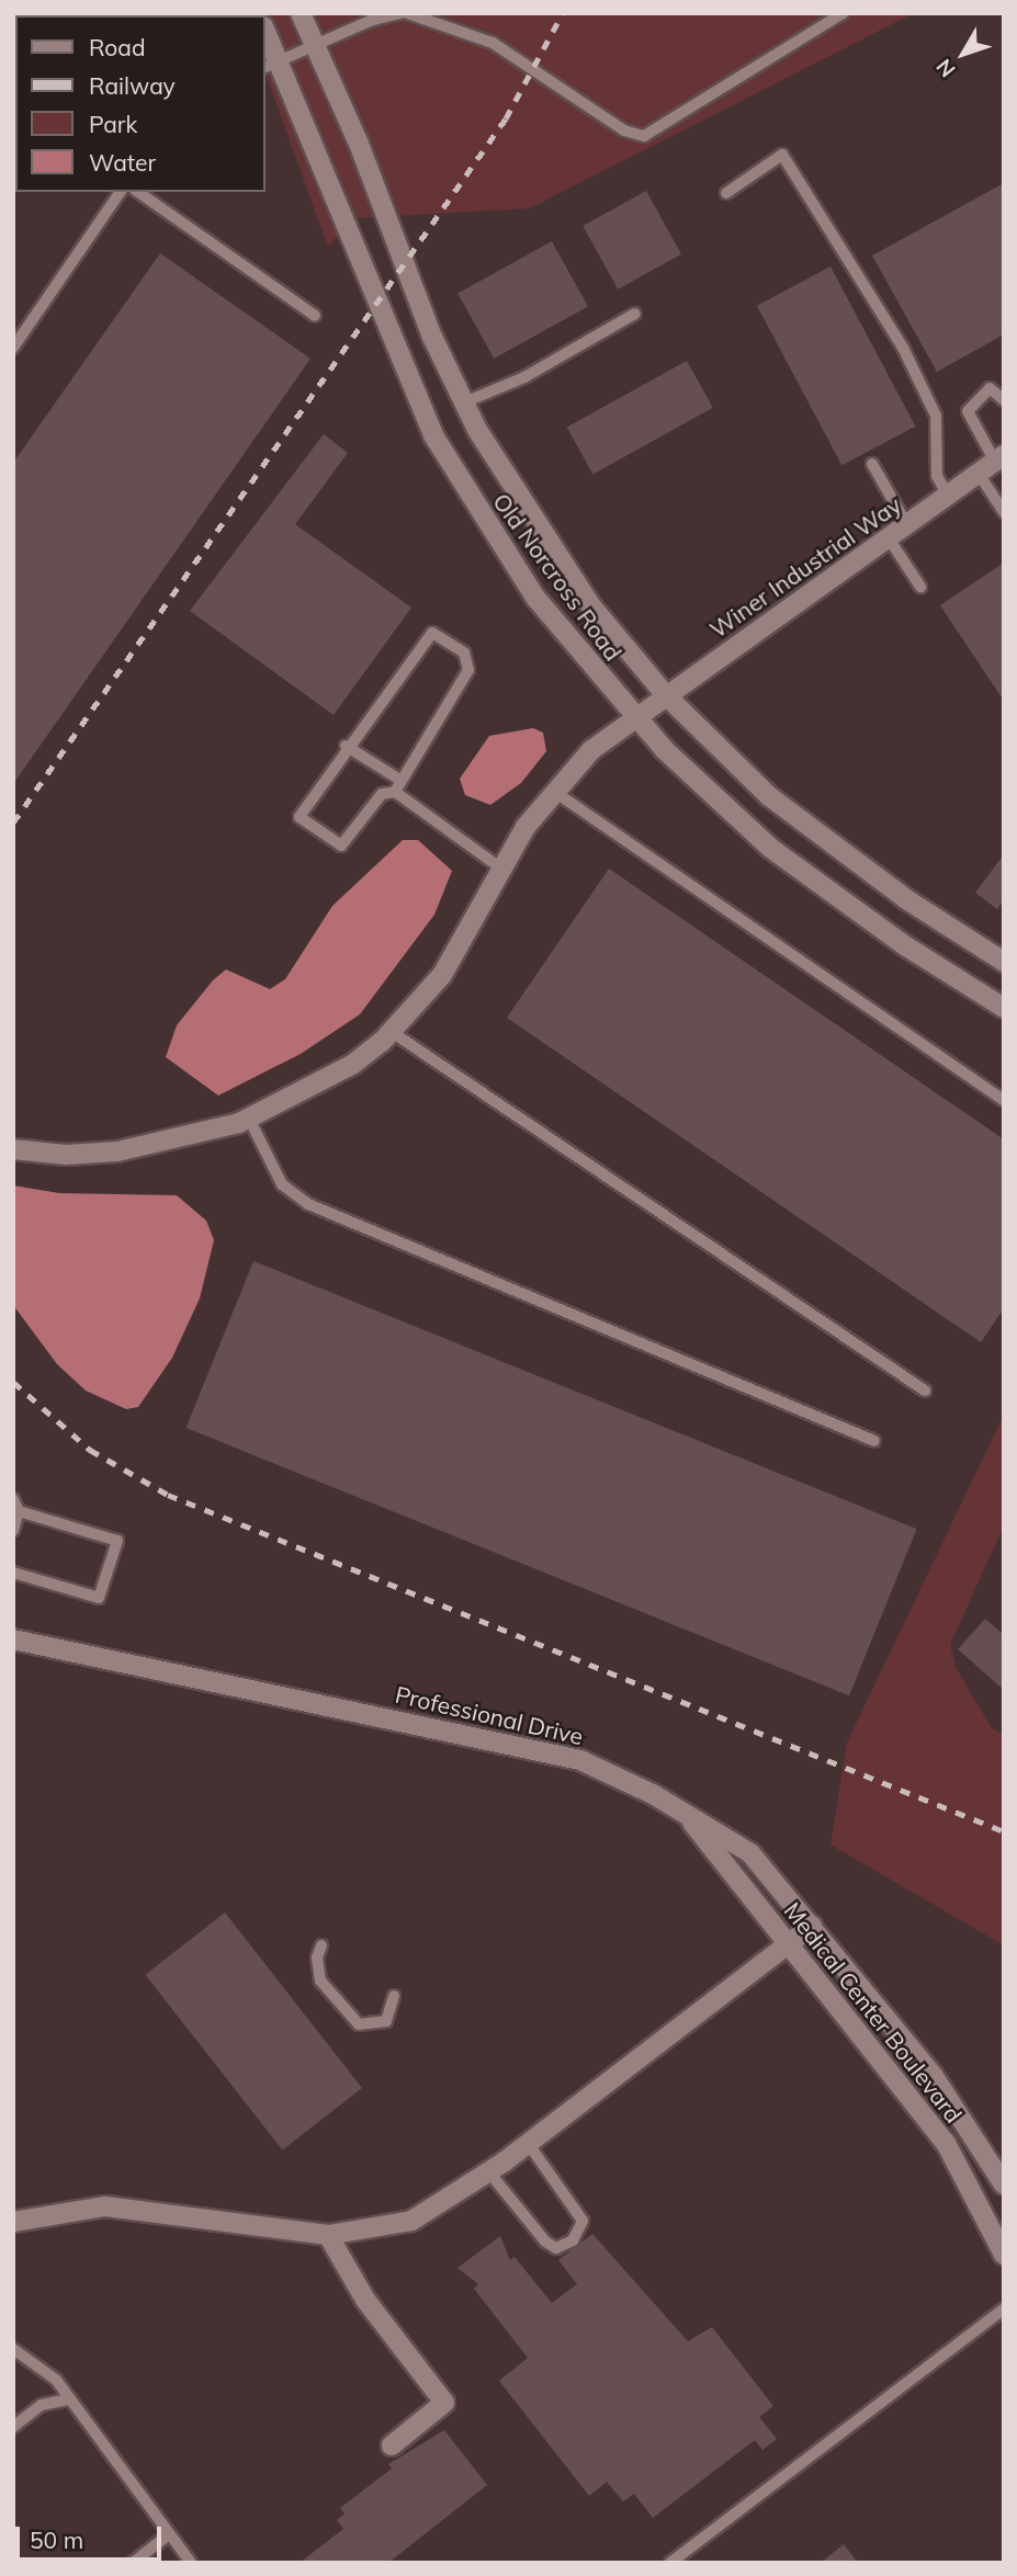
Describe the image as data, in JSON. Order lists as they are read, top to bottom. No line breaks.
{"streets":{"street":["Winer Industrial Way","Old Norcross Road","Professional Drive","Medical Center Boulevard"]},"crossings":[["Winer Industrial Way","Old Norcross Road"],["Professional Drive","Medical Center Boulevard"]],"legend":["Road","Railway","Park","Water"],"scale_bar":"50 m","north":"bottom left"}
